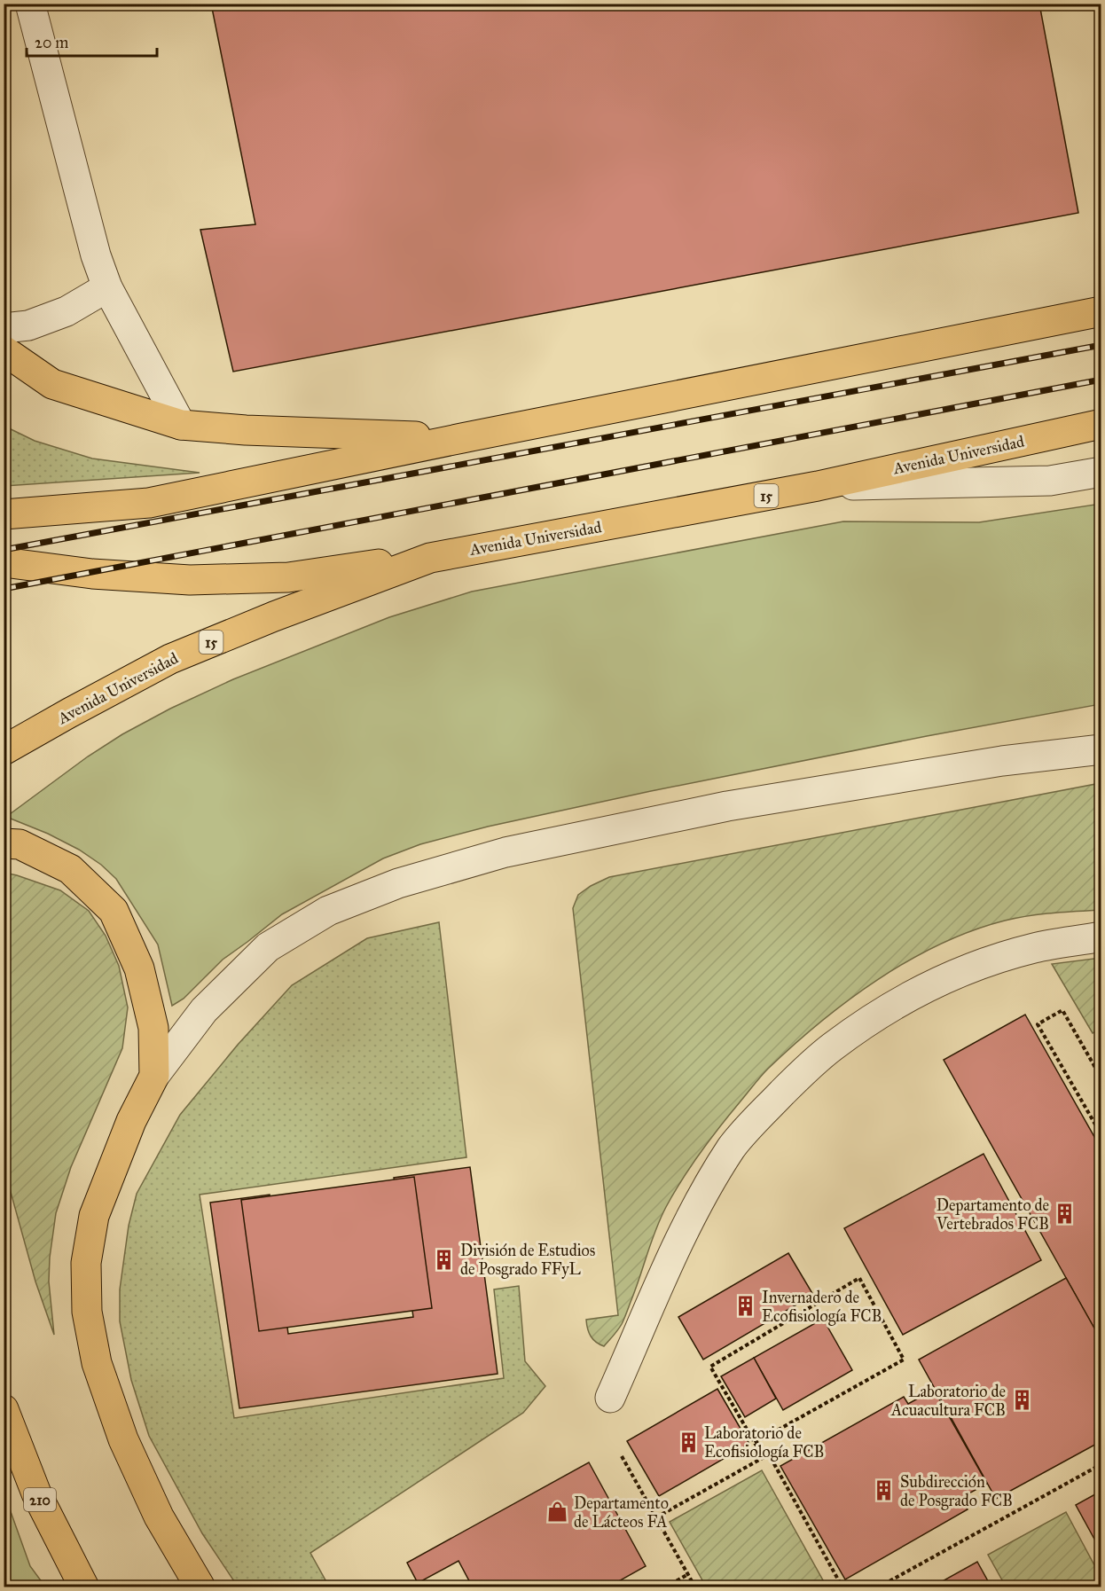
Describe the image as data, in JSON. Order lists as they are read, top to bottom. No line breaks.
{"streets":{"highway":["Avenida Universidad","15","210"]},"places":{"building":["Departamento de Vertebrados FCB","División de Estudios de Posgrado FFyL","Invernadero de Ecofisiología FCB","Laboratorio de Acuacultura FCB","Laboratorio de Ecofisiología FCB","Subdirección de Posgrado FCB"],"shop":["Departamento de Lácteos FA"]},"scale_bar":"20 m"}
